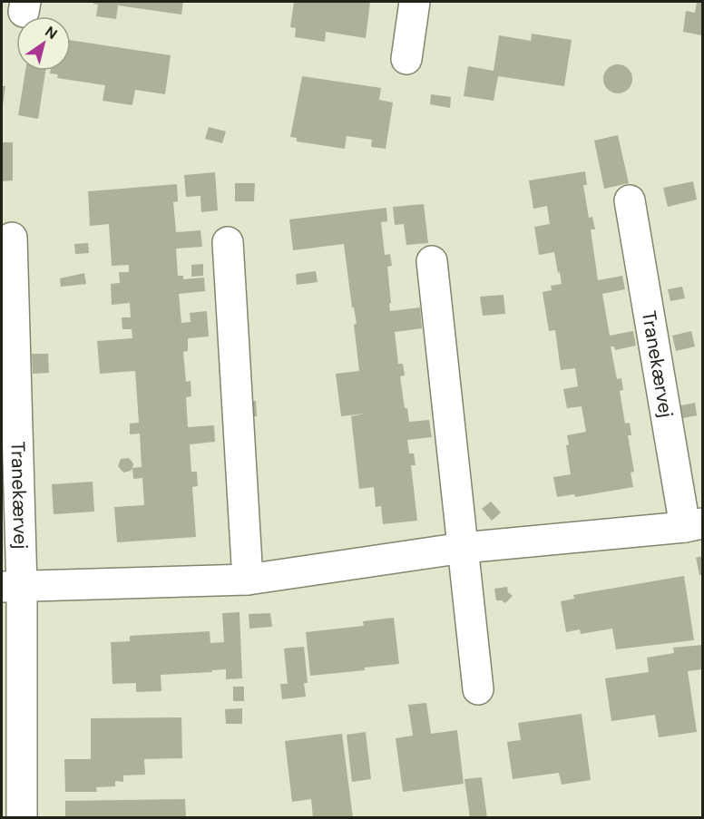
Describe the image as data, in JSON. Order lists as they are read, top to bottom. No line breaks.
{"streets":{"street":["Tranekærvej"]},"north":"top right"}
